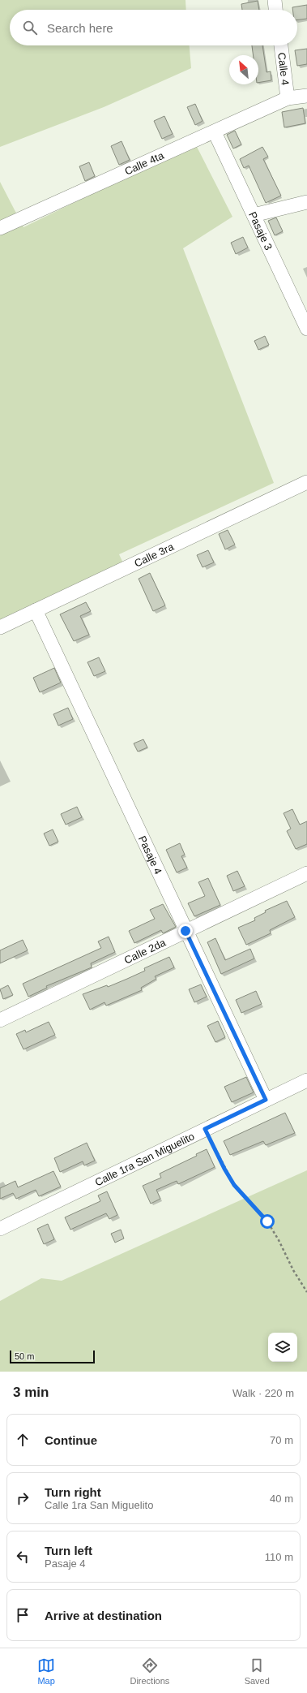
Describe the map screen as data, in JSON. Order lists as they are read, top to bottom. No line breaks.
{"streets":{"street":["Calle 4","Calle 4ta","Pasaje 3","Calle 3ra","Pasaje 4","Calle 2da","Calle 1ra San Miguelito"]},"crossings":[["Calle 4","Calle 4ta"],["Calle 4ta","Pasaje 3"],["Calle 3ra","Pasaje 4"],["Pasaje 4","Calle 2da"],["Pasaje 4","Calle 1ra San Miguelito"]],"scale_bar":"50 m","north":"top left","page":{"search":"Search here","scale":"50 m","heading":["3 min","Walk · 220 m"],"list":[["Continue","70 m"],["Turn right","Calle 1ra San Miguelito","40 m"],["Turn left","Pasaje 4","110 m"],"Arrive at destination"],"nav":["Map","Directions","Saved"]}}
